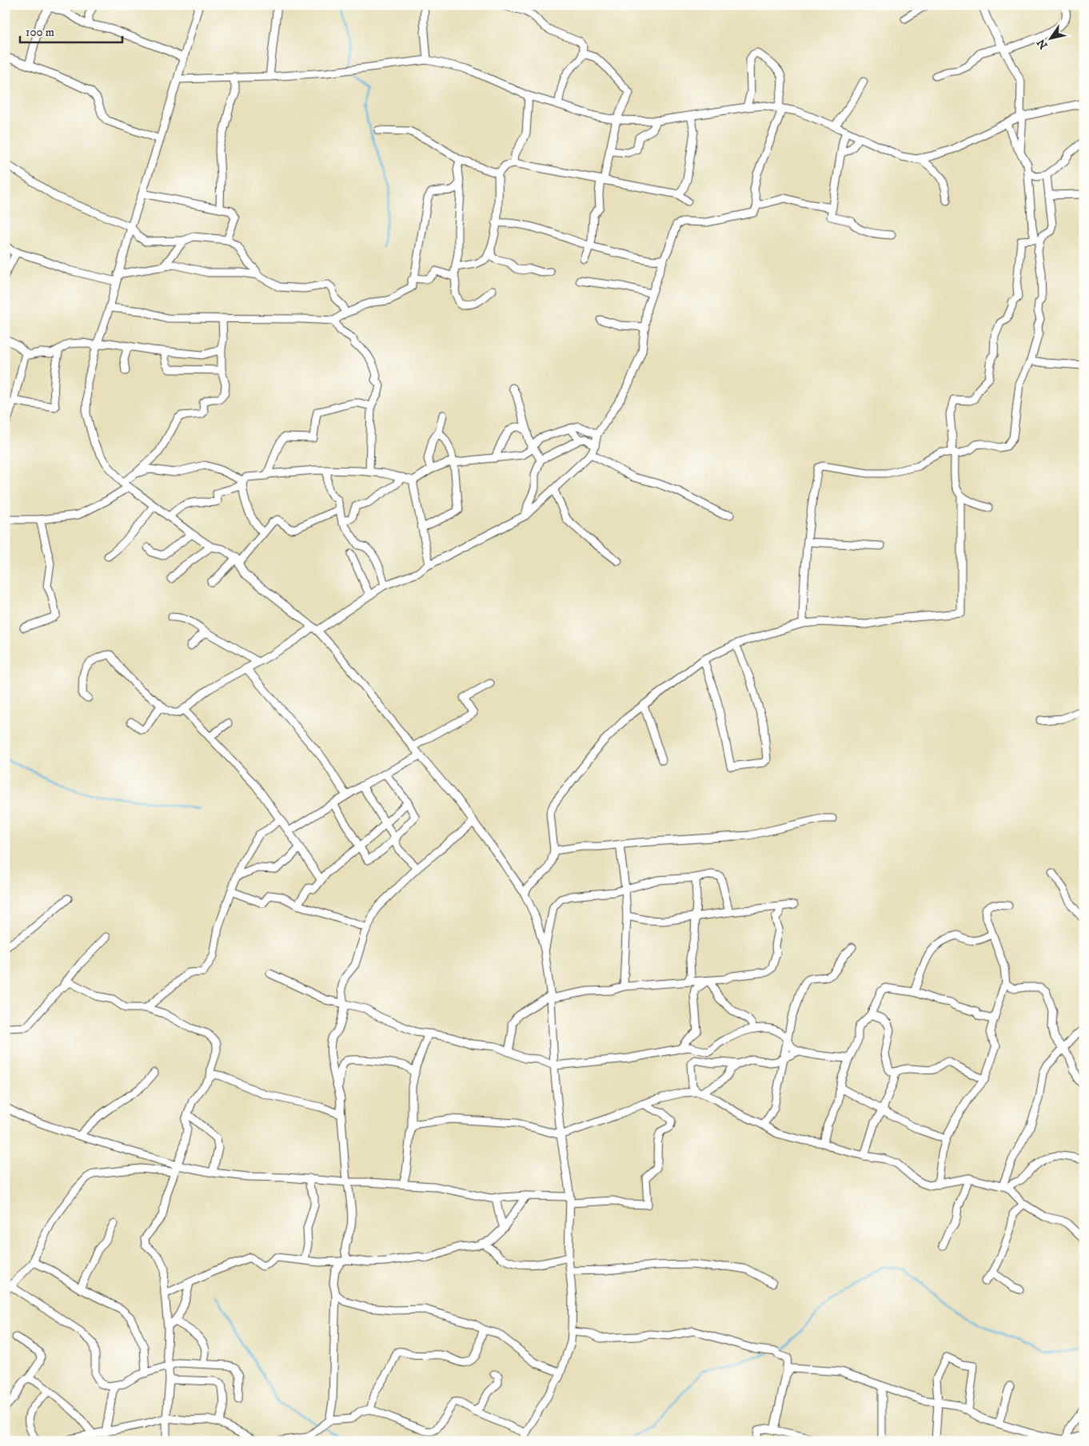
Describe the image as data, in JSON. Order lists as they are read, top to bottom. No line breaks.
{"scale_bar":"100 m","north":"bottom left"}
